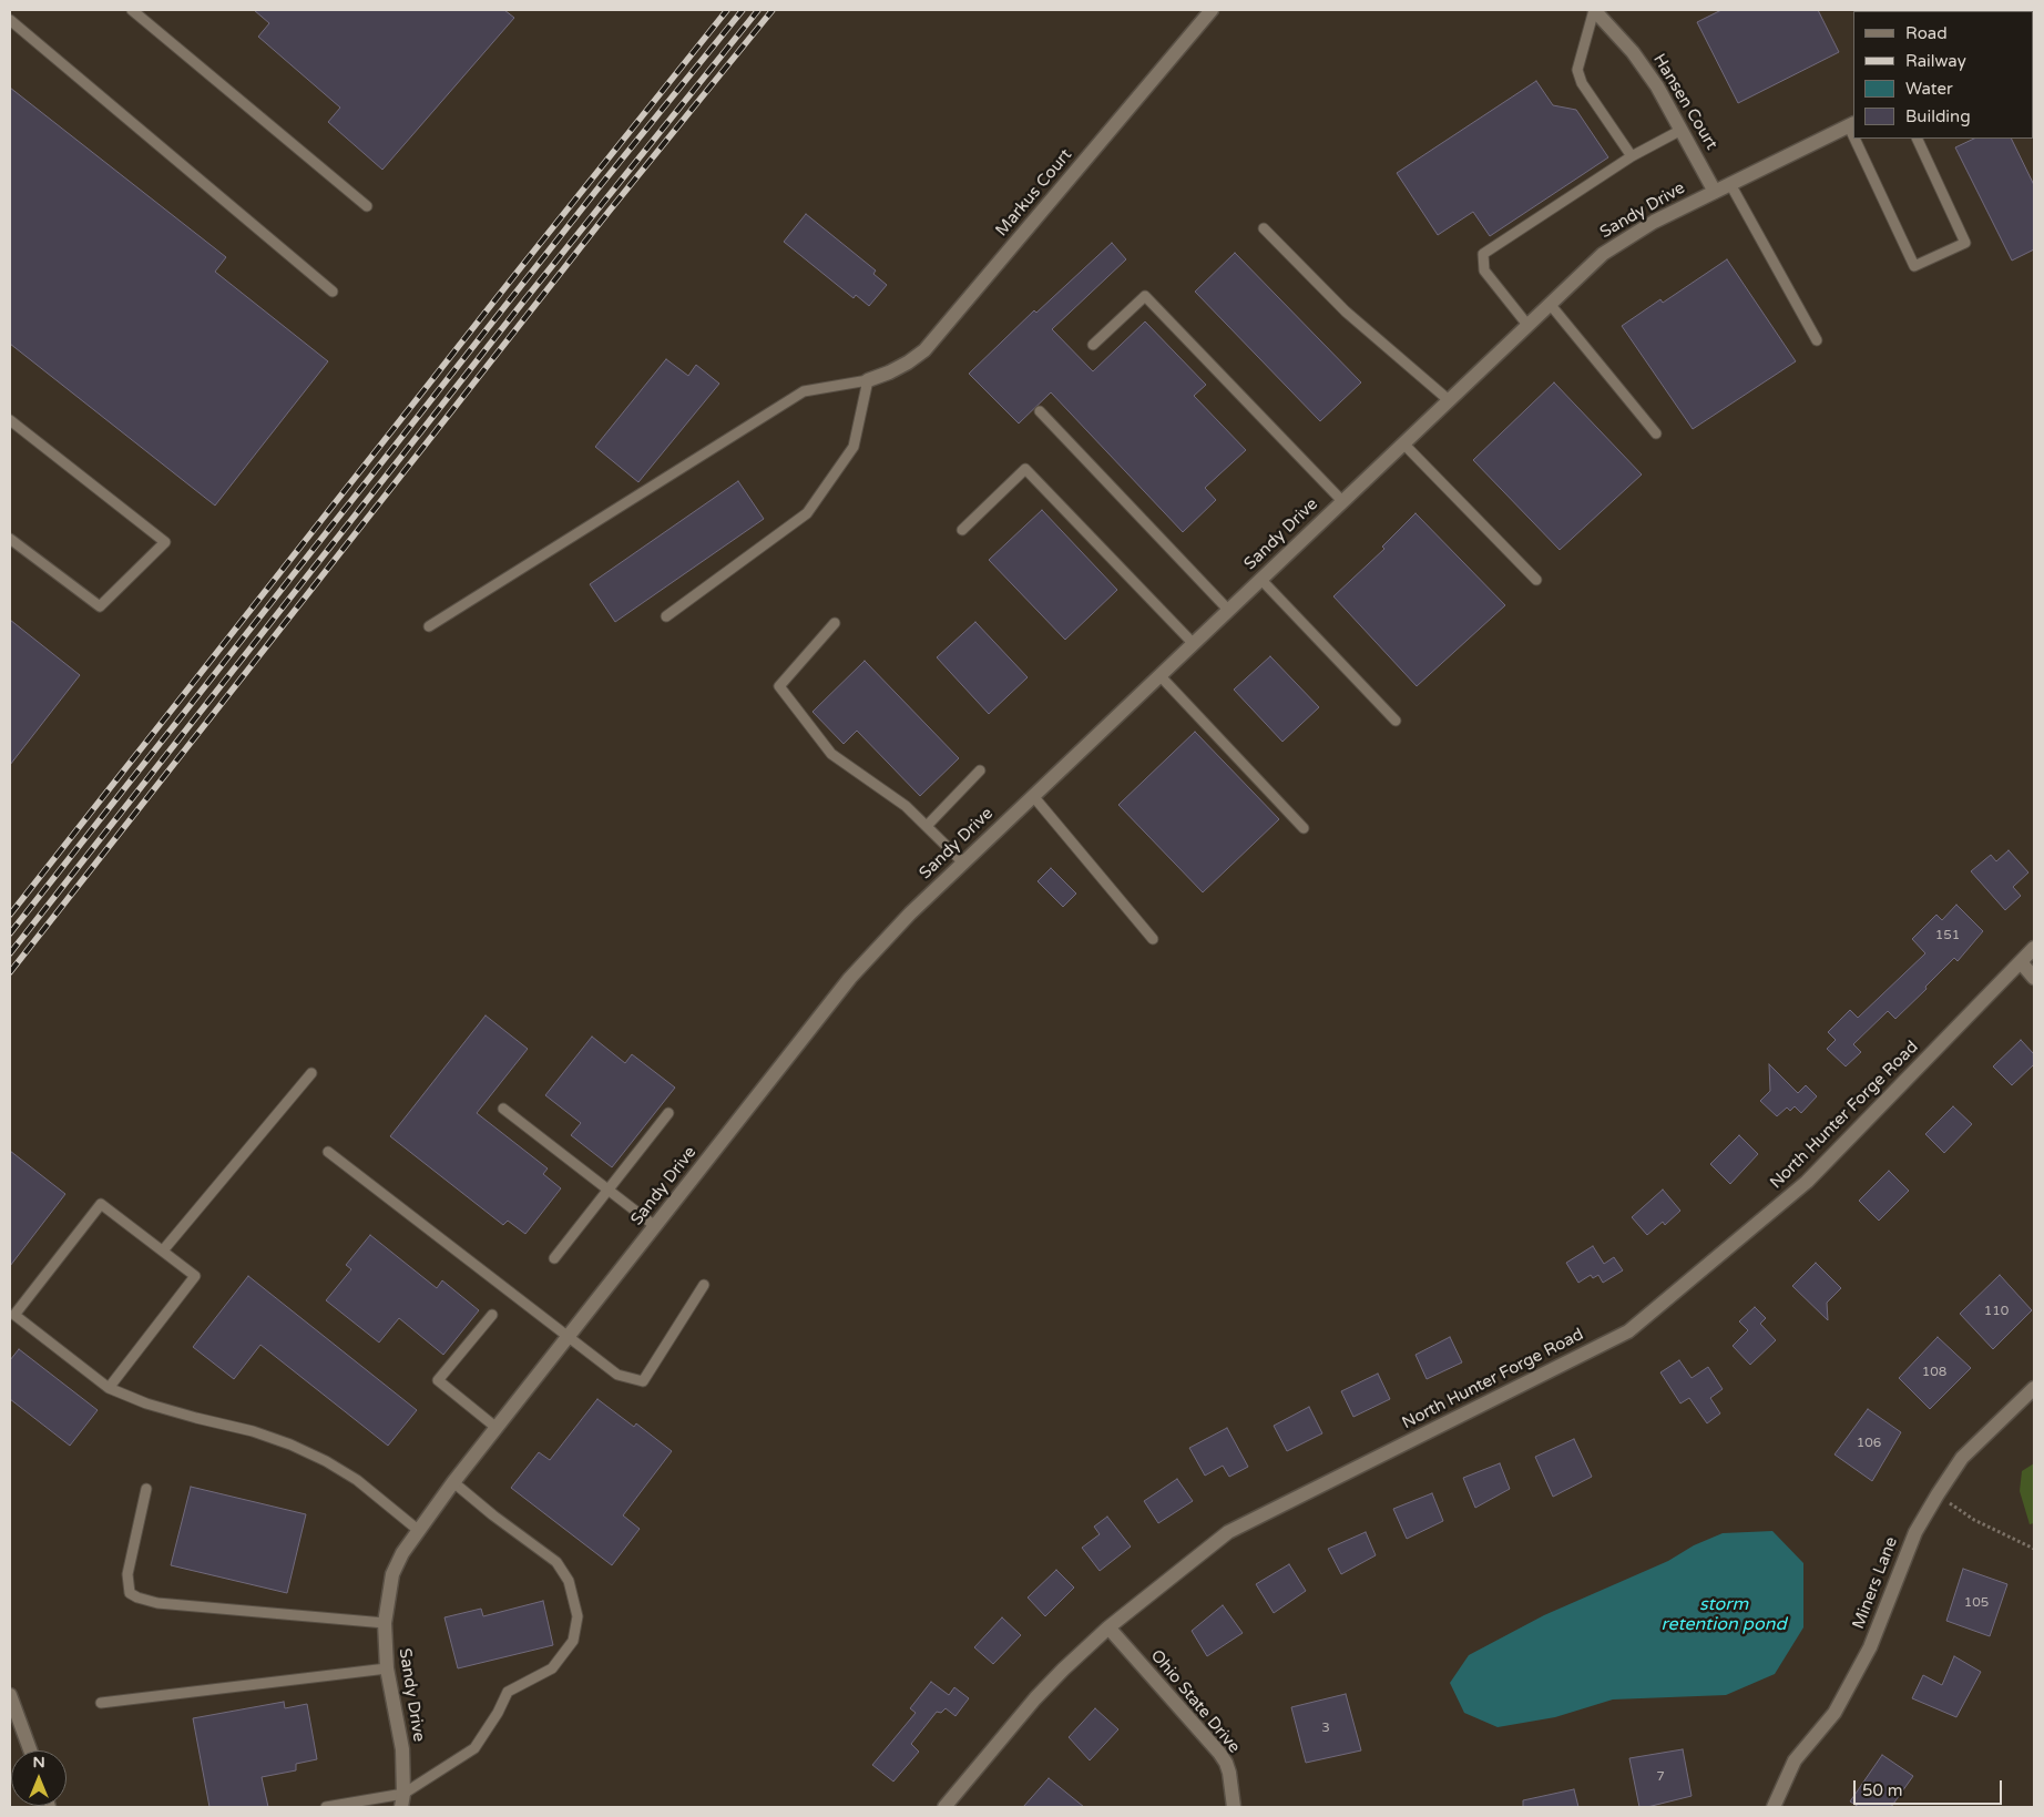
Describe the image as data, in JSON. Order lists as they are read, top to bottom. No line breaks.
{"streets":{"street":["Hansen Court","Markus Court","Sandy Drive","North Hunter Forge Road","Miners Lane","Ohio State Drive"]},"crossings":[["Hansen Court","Sandy Drive"],["North Hunter Forge Road","Ohio State Drive"]],"water":["storm retention pond"],"house_numbers":["151","110","108","106","105","3","7"],"legend":["Road","Railway","Water","Building"],"scale_bar":"50 m","north":"top"}
